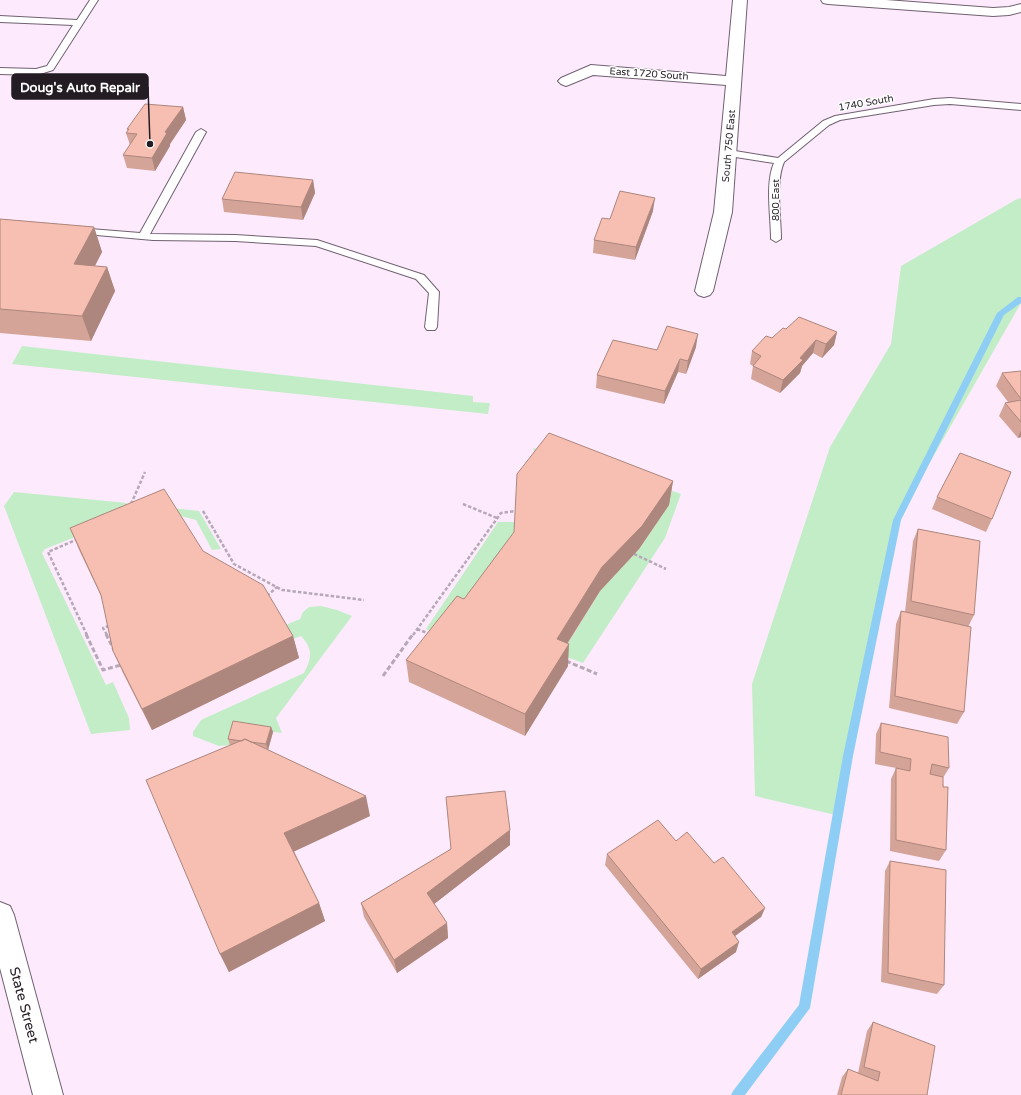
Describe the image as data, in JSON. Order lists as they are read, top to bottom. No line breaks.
{"streets":{"street":["East 1720 South","South 750 East","State Street"],"lane":["1740 South","800 East"]},"crossings":[["East 1720 South","South 750 East"],["1740 South","800 East"]],"places":["Doug's Auto Repair"]}
